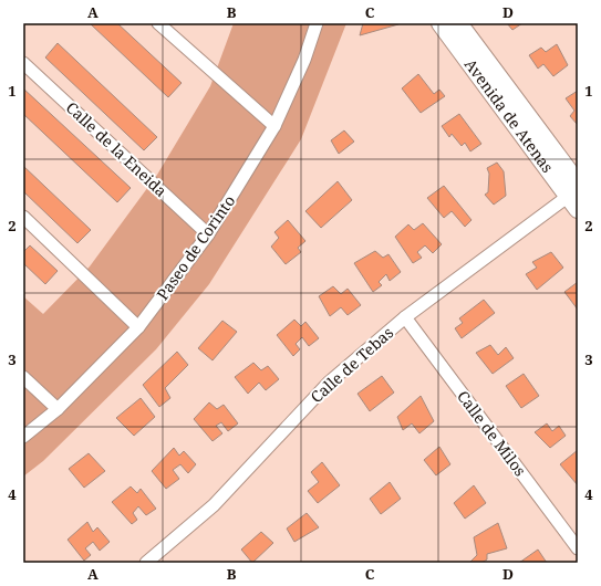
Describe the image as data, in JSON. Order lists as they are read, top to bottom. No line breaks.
{"streets":{"main road":["Avenida de Atenas"],"street":["Calle de la Eneida","Paseo de Corinto","Calle de Tebas","Calle de Milos"]},"crossings":[["Avenida de Atenas","Calle de Tebas"],["Calle de la Eneida","Paseo de Corinto"],["Calle de Tebas","Calle de Milos"]],"grid":{"columns":["A","B","C","D"],"rows":["1","2","3","4"]}}
